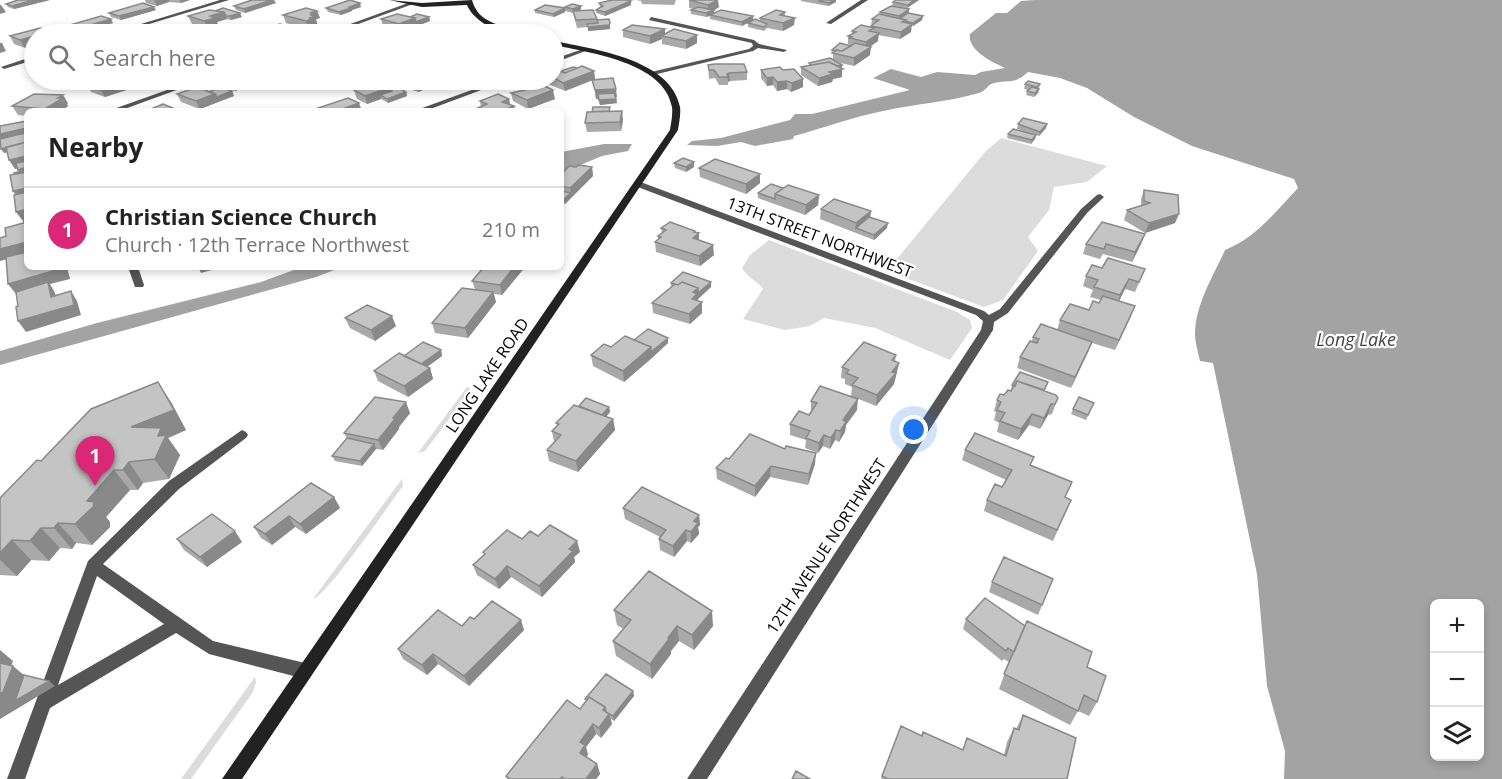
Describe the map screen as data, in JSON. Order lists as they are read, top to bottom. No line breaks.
{"streets":{"street":["13TH STREET NORTHWEST","LONG LAKE ROAD","12TH AVENUE NORTHWEST"]},"crossings":[["13TH STREET NORTHWEST","LONG LAKE ROAD"],["13TH STREET NORTHWEST","12TH AVENUE NORTHWEST"]],"water":["Long Lake"],"page":{"search":"Search here","heading":"Nearby","list":[{"mark":"1","name":"Christian Science Church","note":"Church · 12th Terrace Northwest","value":"210 m"}],"pins":"1","map_buttons":["+","−"]}}
